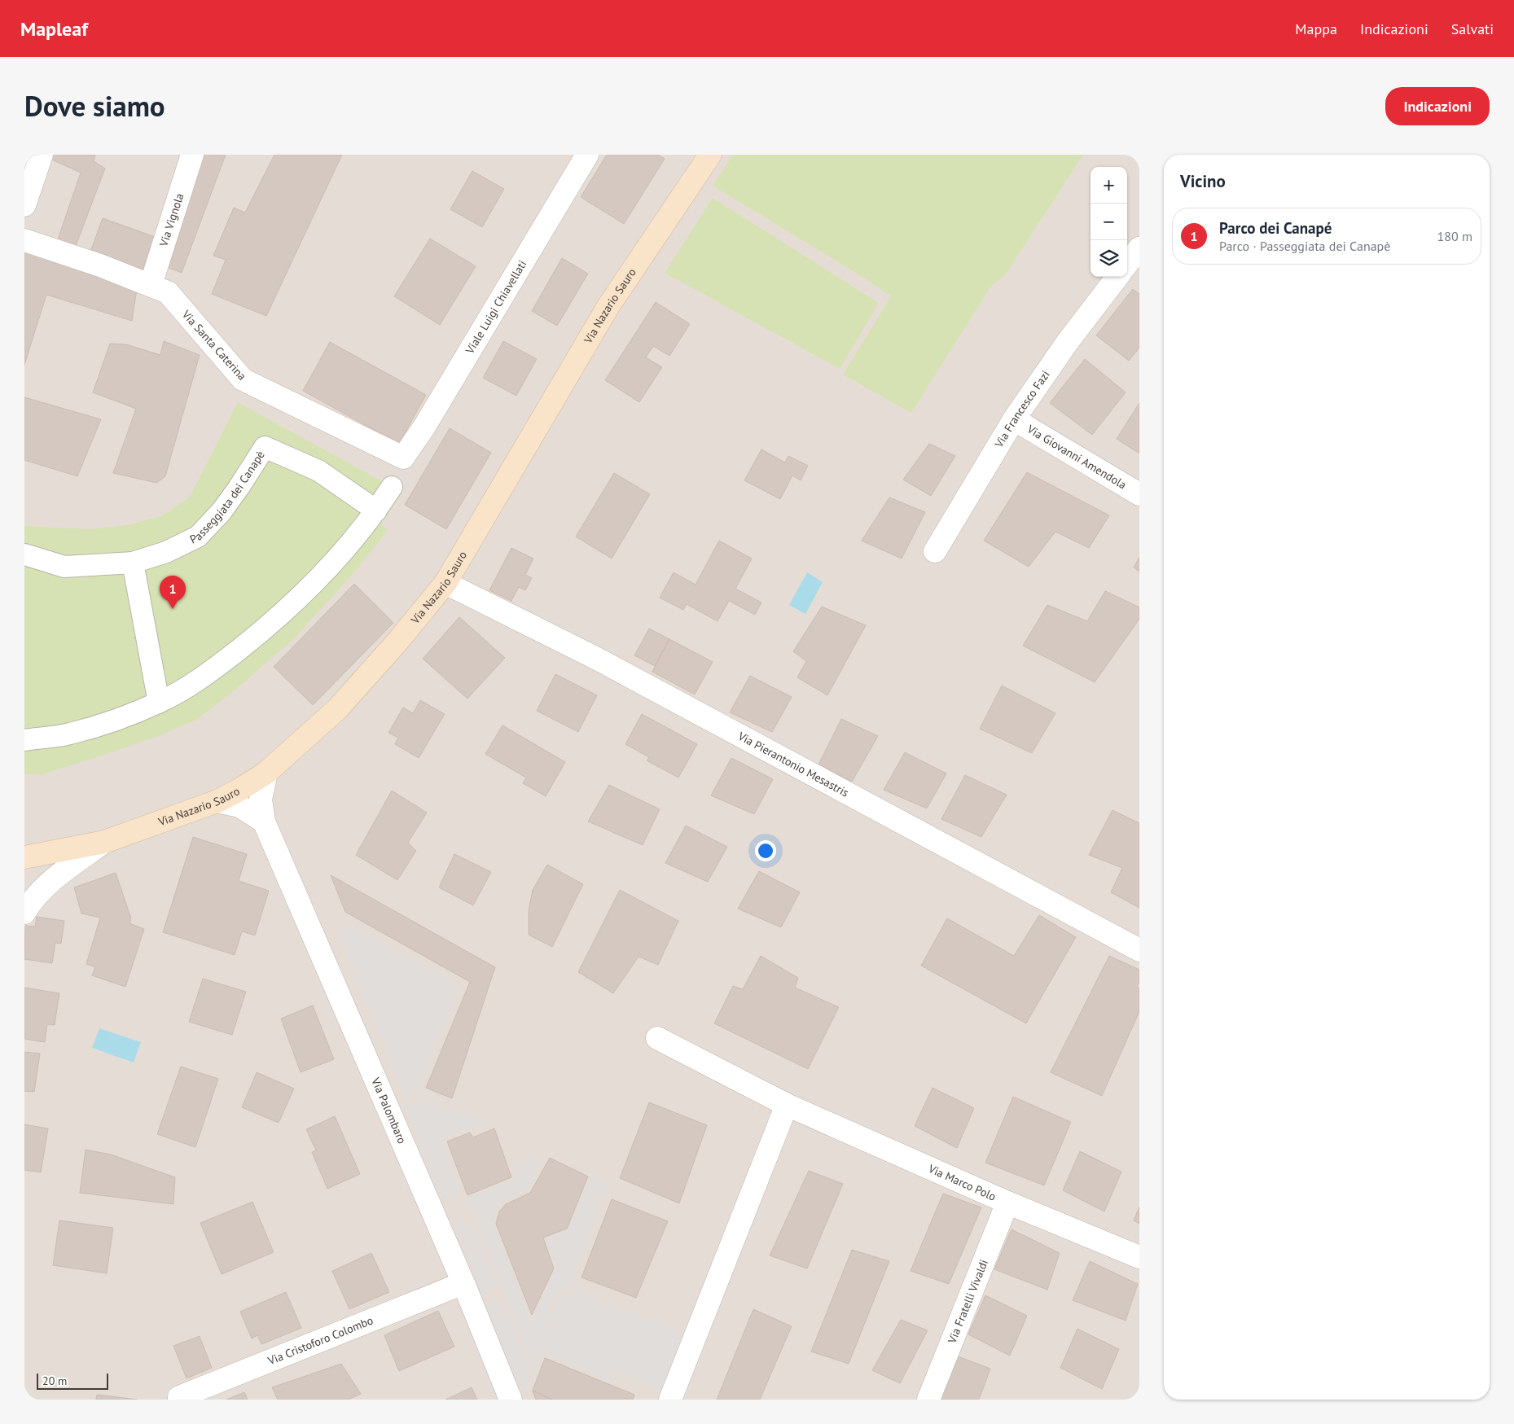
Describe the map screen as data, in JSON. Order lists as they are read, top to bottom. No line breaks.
{"streets":{"main road":["Via Nazario Sauro"],"street":["Via Vignola","Viale Luigi Chiavellati","Via Santa Caterina","Via Francesco Fazi","Via Giovanni Amendola","Passeggiata dei Canapè","Via Pierantonio Mesastris","Via Palombaro","Via Marco Polo","Via Fratelli Vivaldi","Via Cristoforo Colombo"]},"crossings":[["Via Vignola","Via Santa Caterina"],["Viale Luigi Chiavellati","Via Santa Caterina"],["Via Nazario Sauro","Via Pierantonio Mesastris"],["Via Nazario Sauro","Via Palombaro"],["Via Francesco Fazi","Via Giovanni Amendola"],["Via Palombaro","Via Cristoforo Colombo"],["Via Marco Polo","Via Fratelli Vivaldi"]],"scale_bar":"20 m","page":{"header":"Mapleaf","nav":["Mappa","Indicazioni","Salvati"],"title":"Dove siamo","buttons":"Indicazioni","heading":"Vicino","map_buttons":["+","−"],"list":[{"mark":"1","name":"Parco dei Canapé","note":"Parco · Passeggiata dei Canapè","value":"180 m"}],"pins":"1","scale":"20 m"}}
